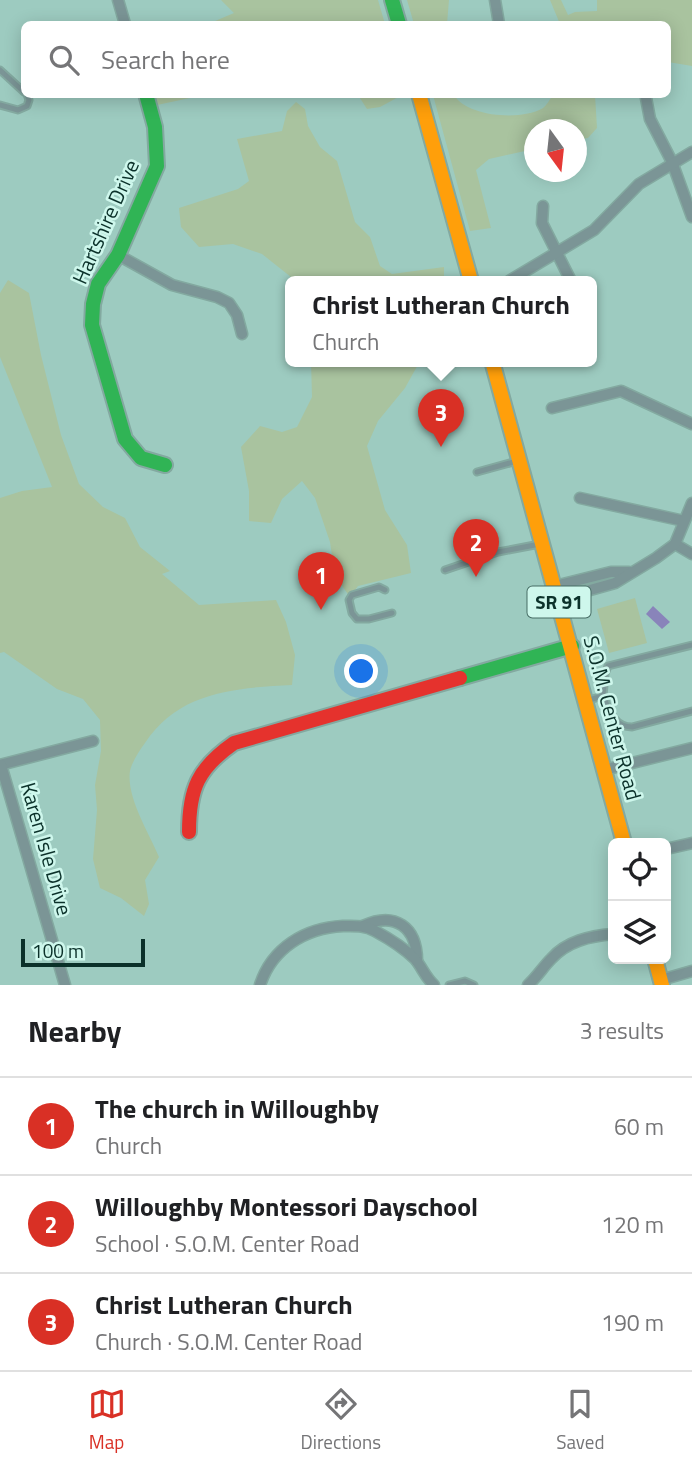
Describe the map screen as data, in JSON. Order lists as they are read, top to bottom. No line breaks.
{"streets":{"street":["Hartshire Drive","SR 91","S.O.M. Center Road","Karen Isle Drive"]},"scale_bar":"100 m","north":"bottom","page":{"search":"Search here","popup":["Christ Lutheran Church","Church"],"pins":["3","2","1"],"scale":"100 m","heading":["Nearby","3 results"],"list":[{"mark":"1","name":"The church in Willoughby","note":"Church","value":"60 m"},{"mark":"2","name":"Willoughby Montessori Dayschool","note":"School · S.O.M. Center Road","value":"120 m"},{"mark":"3","name":"Christ Lutheran Church","note":"Church · S.O.M. Center Road","value":"190 m"}],"nav":["Map","Directions","Saved"]}}
